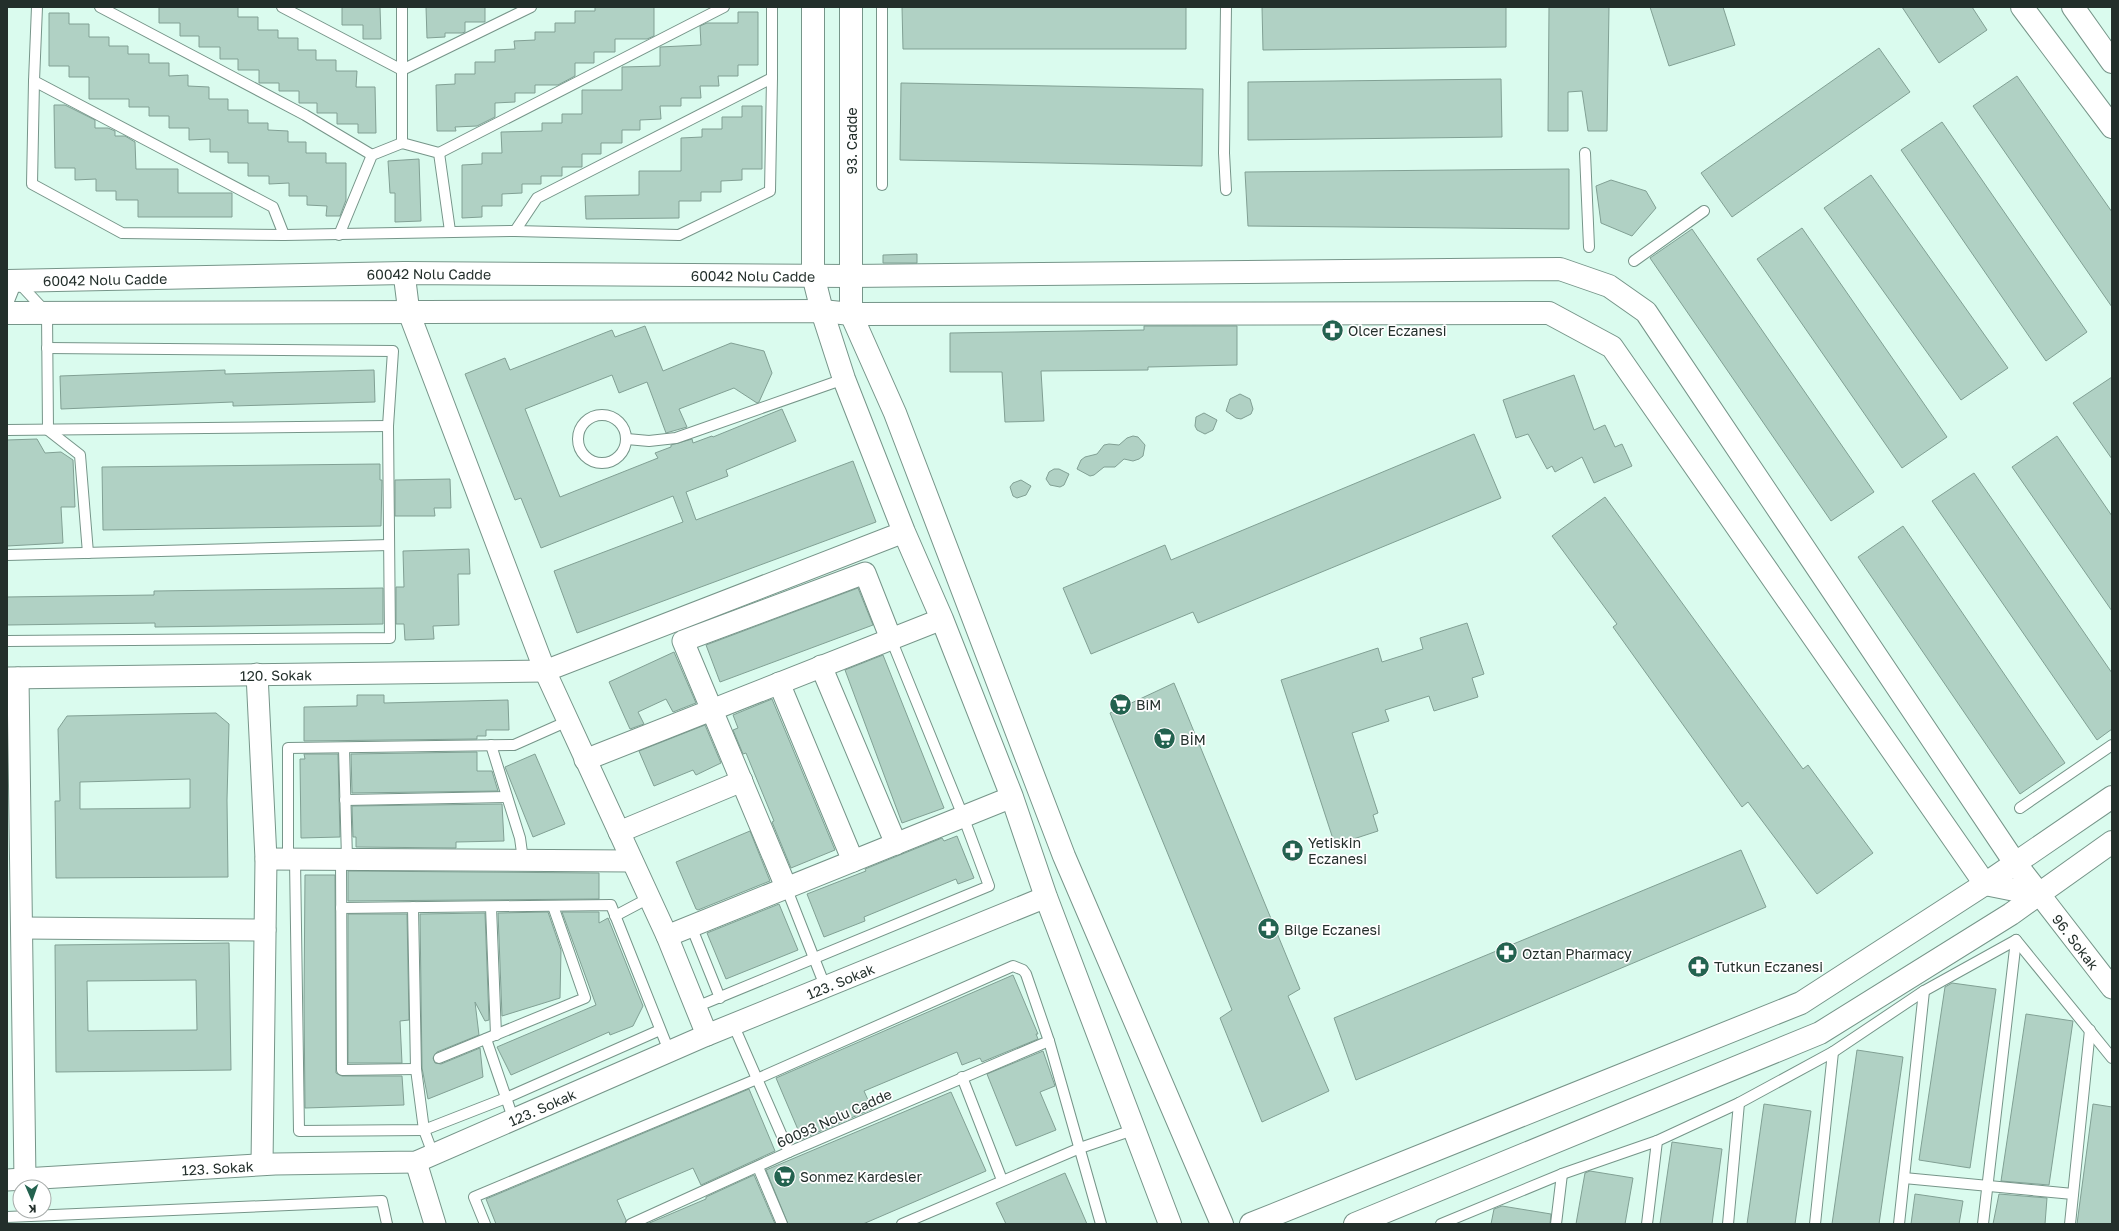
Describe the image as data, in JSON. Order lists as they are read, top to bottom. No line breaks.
{"streets":{"street":["93. Cadde","60042 Nolu Cadde","120. Sokak","96. Sokak","123. Sokak"],"lane":["60093 Nolu Cadde"]},"crossings":[["93. Cadde","60042 Nolu Cadde"],["60042 Nolu Cadde","96. Sokak"]],"places":{"pharmacy":["Olcer Eczanesi","Yetiskin Eczanesi","Bilge Eczanesi","Oztan Pharmacy","Tutkun Eczanesi"],"supermarket":["BiM","BİM","Sonmez Kardesler"]},"north":"bottom"}
